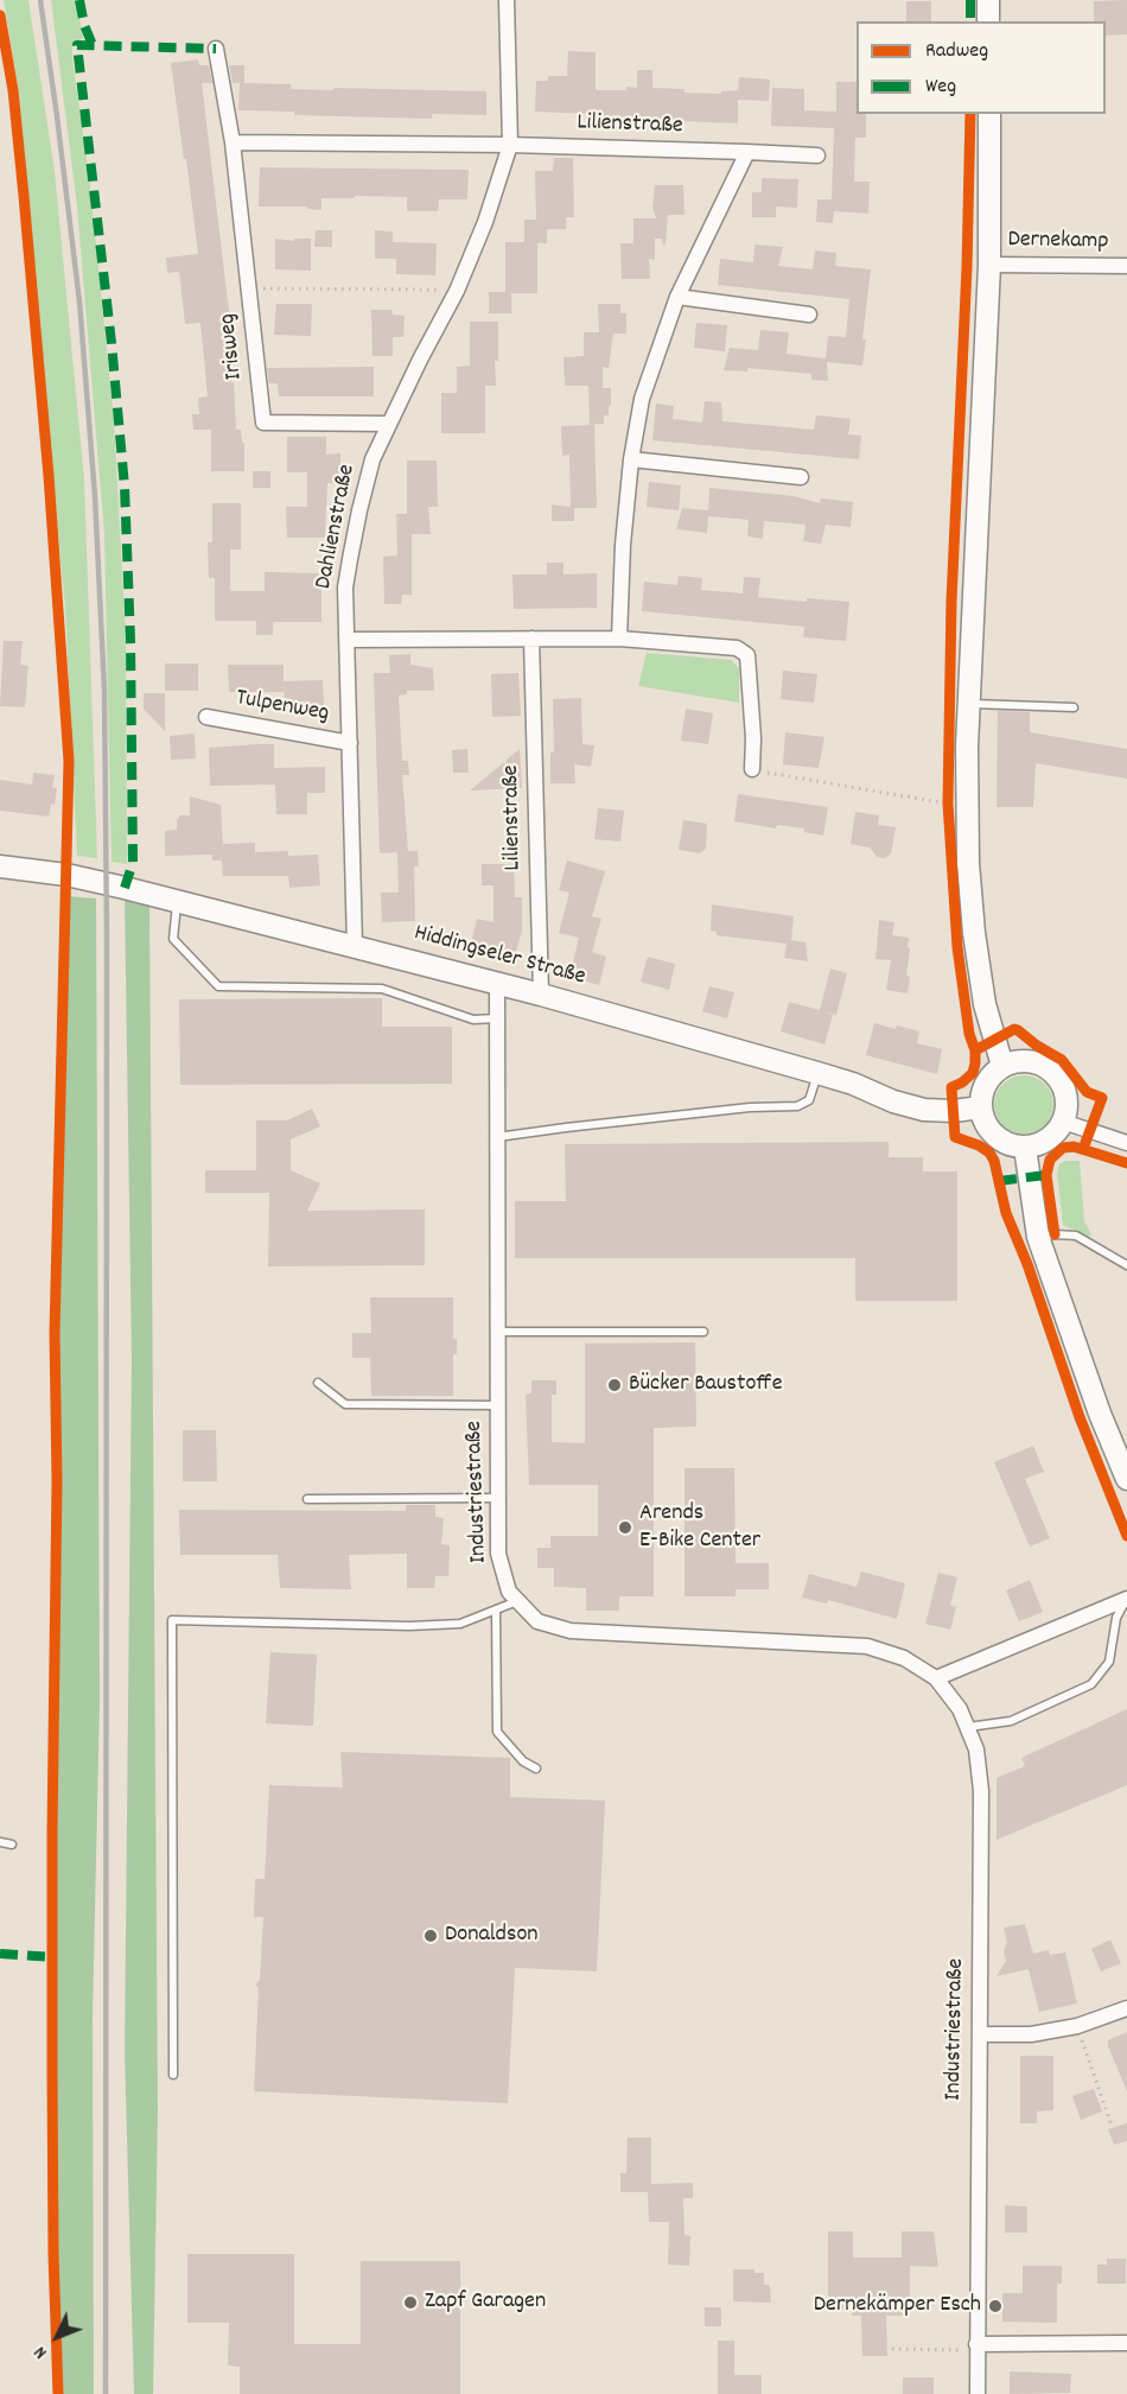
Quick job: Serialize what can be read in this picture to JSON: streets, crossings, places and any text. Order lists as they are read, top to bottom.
{
  "streets": {
    "street": [
      "Lilienstraße",
      "Dernekamp",
      "Irisweg",
      "Dahlienstraße",
      "Tulpenweg",
      "Hiddingseler Straße",
      "Industriestraße"
    ]
  },
  "crossings": [
    ["Lilienstraße", "Dahlienstraße"],
    ["Lilienstraße", "Hiddingseler Straße"],
    ["Irisweg", "Dahlienstraße"],
    ["Dahlienstraße", "Tulpenweg"],
    ["Dahlienstraße", "Hiddingseler Straße"],
    ["Hiddingseler Straße", "Industriestraße"]
  ],
  "places": [
    "Bücker Baustoffe",
    "Arends E-Bike Center",
    "Donaldson",
    "Zapf Garagen",
    "Dernekämper Esch"
  ],
  "legend": ["Radweg", "Weg"],
  "north": "bottom left"
}
